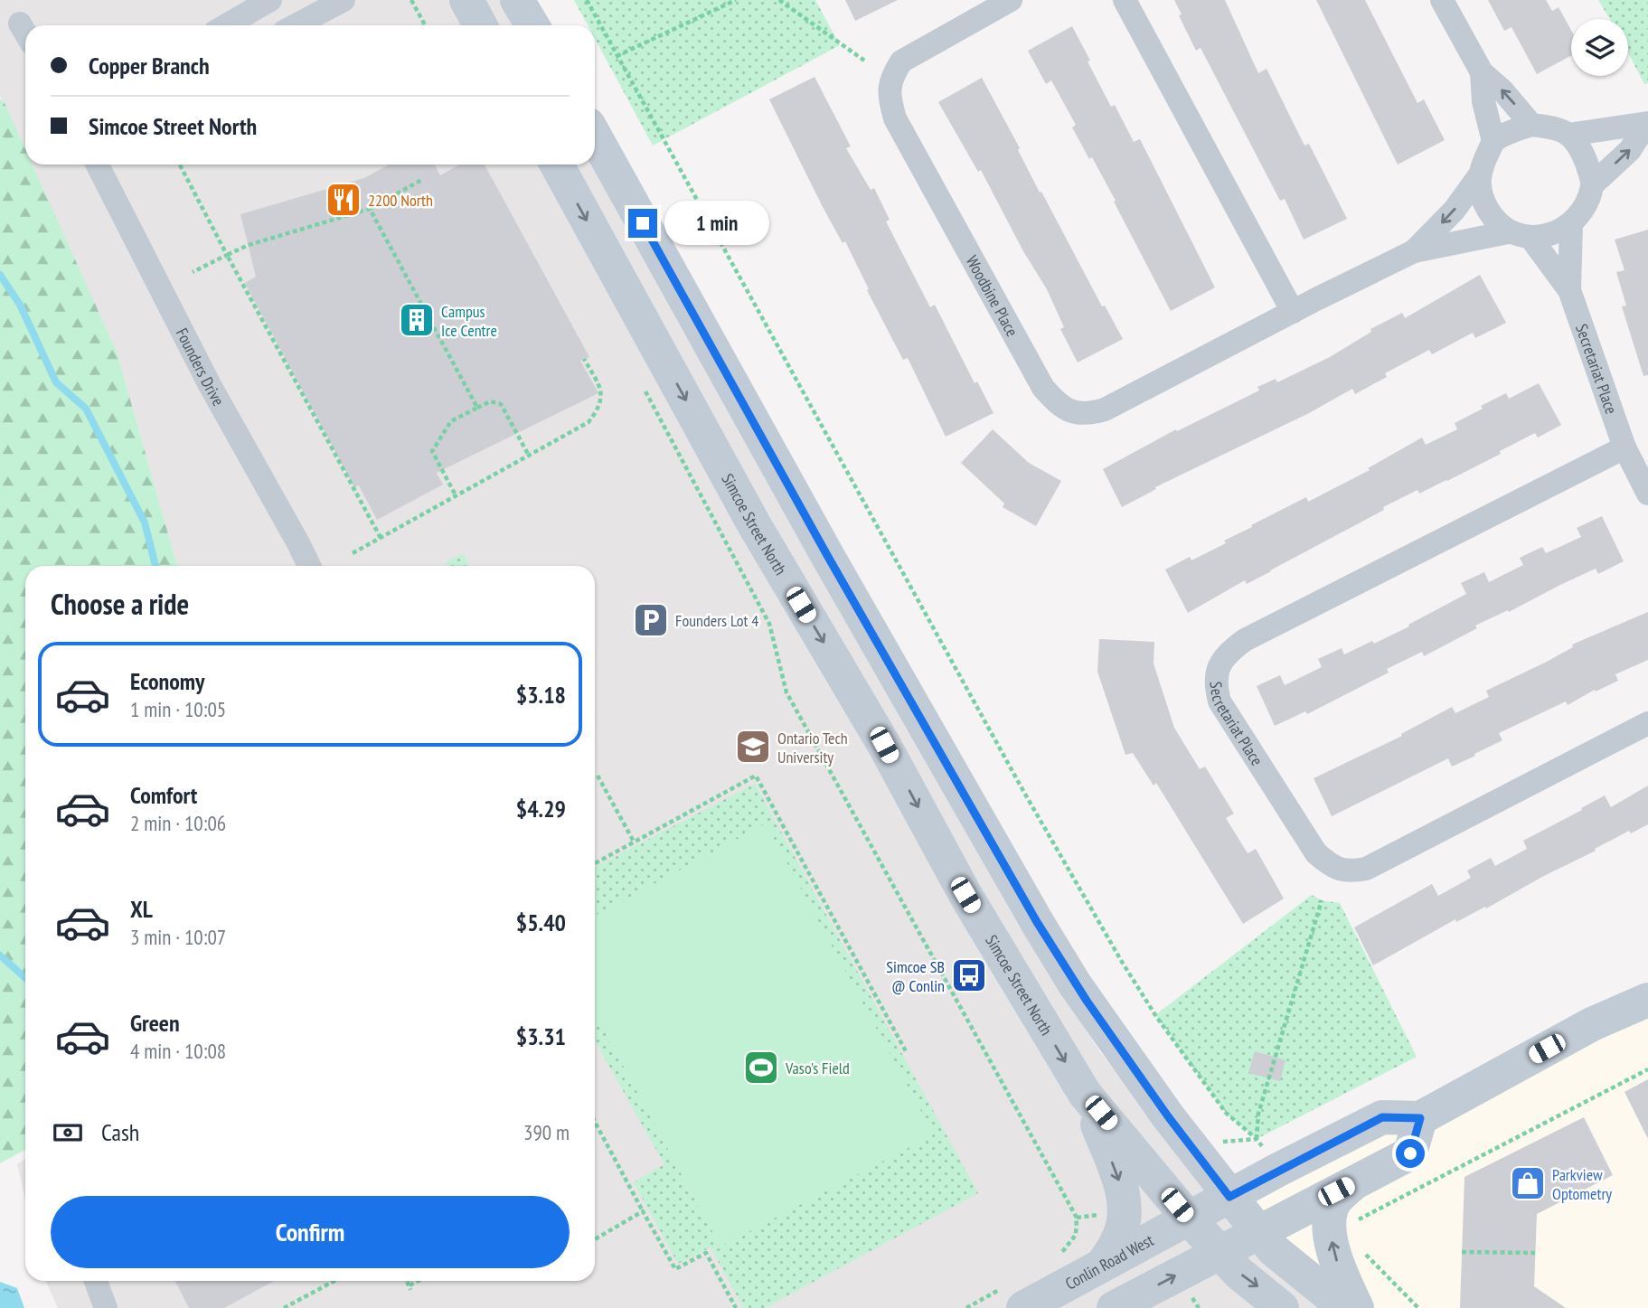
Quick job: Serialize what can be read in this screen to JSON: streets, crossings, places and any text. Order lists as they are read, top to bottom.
{
  "streets": {
    "main road": ["Simcoe Street North", "Conlin Road West"],
    "street": ["Woodbine Place", "Founders Drive", "Secretariat Place"]
  },
  "crossings": [
    ["Woodbine Place", "Secretariat Place"],
    ["Simcoe Street North", "Conlin Road West"]
  ],
  "places": {
    "restaurant": ["2200 North"],
    "building": ["Campus Ice Centre"],
    "parking": ["Founders Lot 4"],
    "school or university": ["Ontario Tech University"],
    "bus stop": ["Simcoe SB @ Conlin"],
    "sports": ["Vaso's Field"],
    "shop": ["Parkview Optometry"]
  },
  "page": {
    "banner": ["Copper Branch", "Simcoe Street North"],
    "bubble": "1 min",
    "heading": "Choose a ride",
    "list": [
      {
        "name": "Economy",
        "note": "1 min · 10:05",
        "value": "$3.18"
      },
      {
        "name": "Comfort",
        "note": "2 min · 10:06",
        "value": "$4.29"
      },
      {
        "name": "XL",
        "note": "3 min · 10:07",
        "value": "$5.40"
      },
      {
        "name": "Green",
        "note": "4 min · 10:08",
        "value": "$3.31"
      }
    ],
    "pay": ["Cash", "390 m"],
    "buttons": "Confirm"
  }
}
